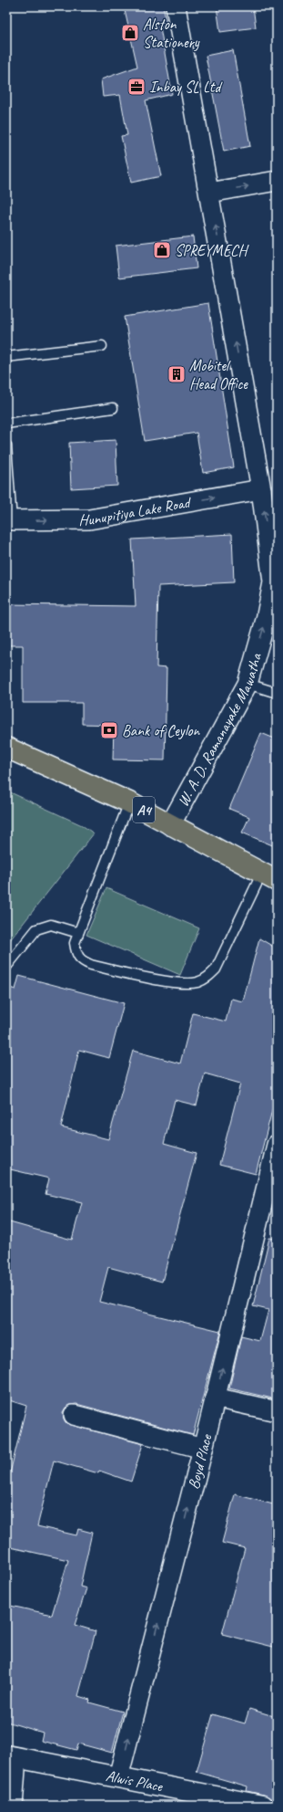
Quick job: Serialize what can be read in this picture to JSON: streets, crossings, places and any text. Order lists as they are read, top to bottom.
{
  "streets": {
    "highway": ["A4"],
    "street": [
      "Hunupitiya Lake Road",
      "W. A. D. Ramanayake Mawatha",
      "Boyd Place",
      "Alwis Place"
    ]
  },
  "crossings": [
    ["Hunupitiya Lake Road", "W. A. D. Ramanayake Mawatha"],
    ["W. A. D. Ramanayake Mawatha", "A4"],
    ["Boyd Place", "Alwis Place"]
  ],
  "one_way": ["Hunupitiya Lake Road", "W. A. D. Ramanayake Mawatha", "Boyd Place"],
  "places": {
    "shop": ["Alston Stationery", "SPREYMECH"],
    "office": ["Inbay SL Ltd"],
    "building": ["Mobitel Head Office"],
    "bank": ["Bank of Ceylon"]
  }
}
